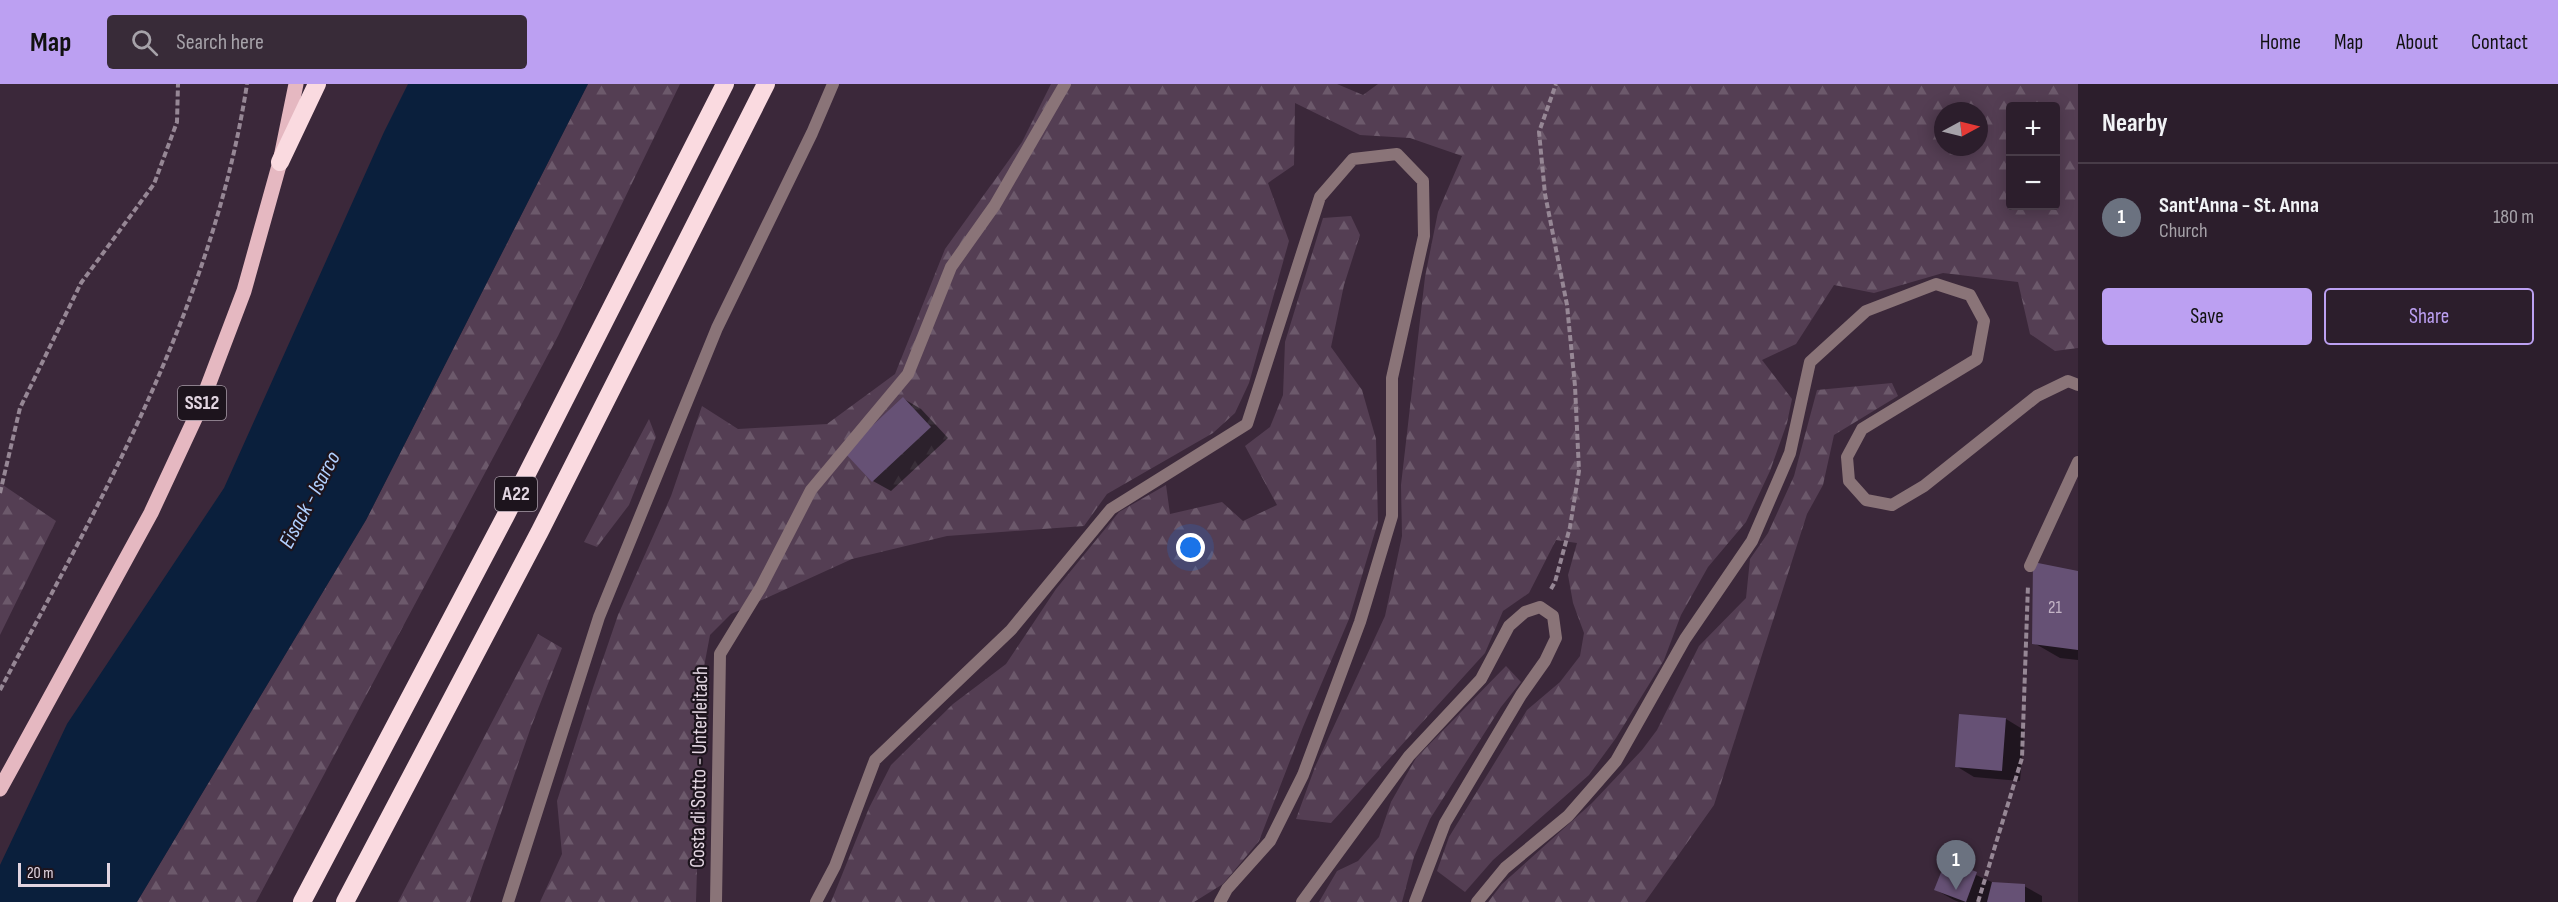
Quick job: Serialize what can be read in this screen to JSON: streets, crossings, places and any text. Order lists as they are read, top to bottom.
{
  "streets": {
    "highway": ["A22"],
    "main road": ["SS12"],
    "street": ["Costa di Sotto - Unterleitach"]
  },
  "water": ["Eisack - Isarco"],
  "house_numbers": ["21"],
  "scale_bar": "20 m",
  "north": "right",
  "page": {
    "header": "Map",
    "search": "Search here",
    "nav": [
      "Home",
      "Map",
      "About",
      "Contact"
    ],
    "heading": "Nearby",
    "map_buttons": ["+", "−"],
    "list": [
      {
        "mark": "1",
        "name": "Sant'Anna - St. Anna",
        "note": "Church",
        "value": "180 m"
      }
    ],
    "buttons": ["Save", "Share"],
    "pins": "1",
    "scale": "20 m"
  }
}
